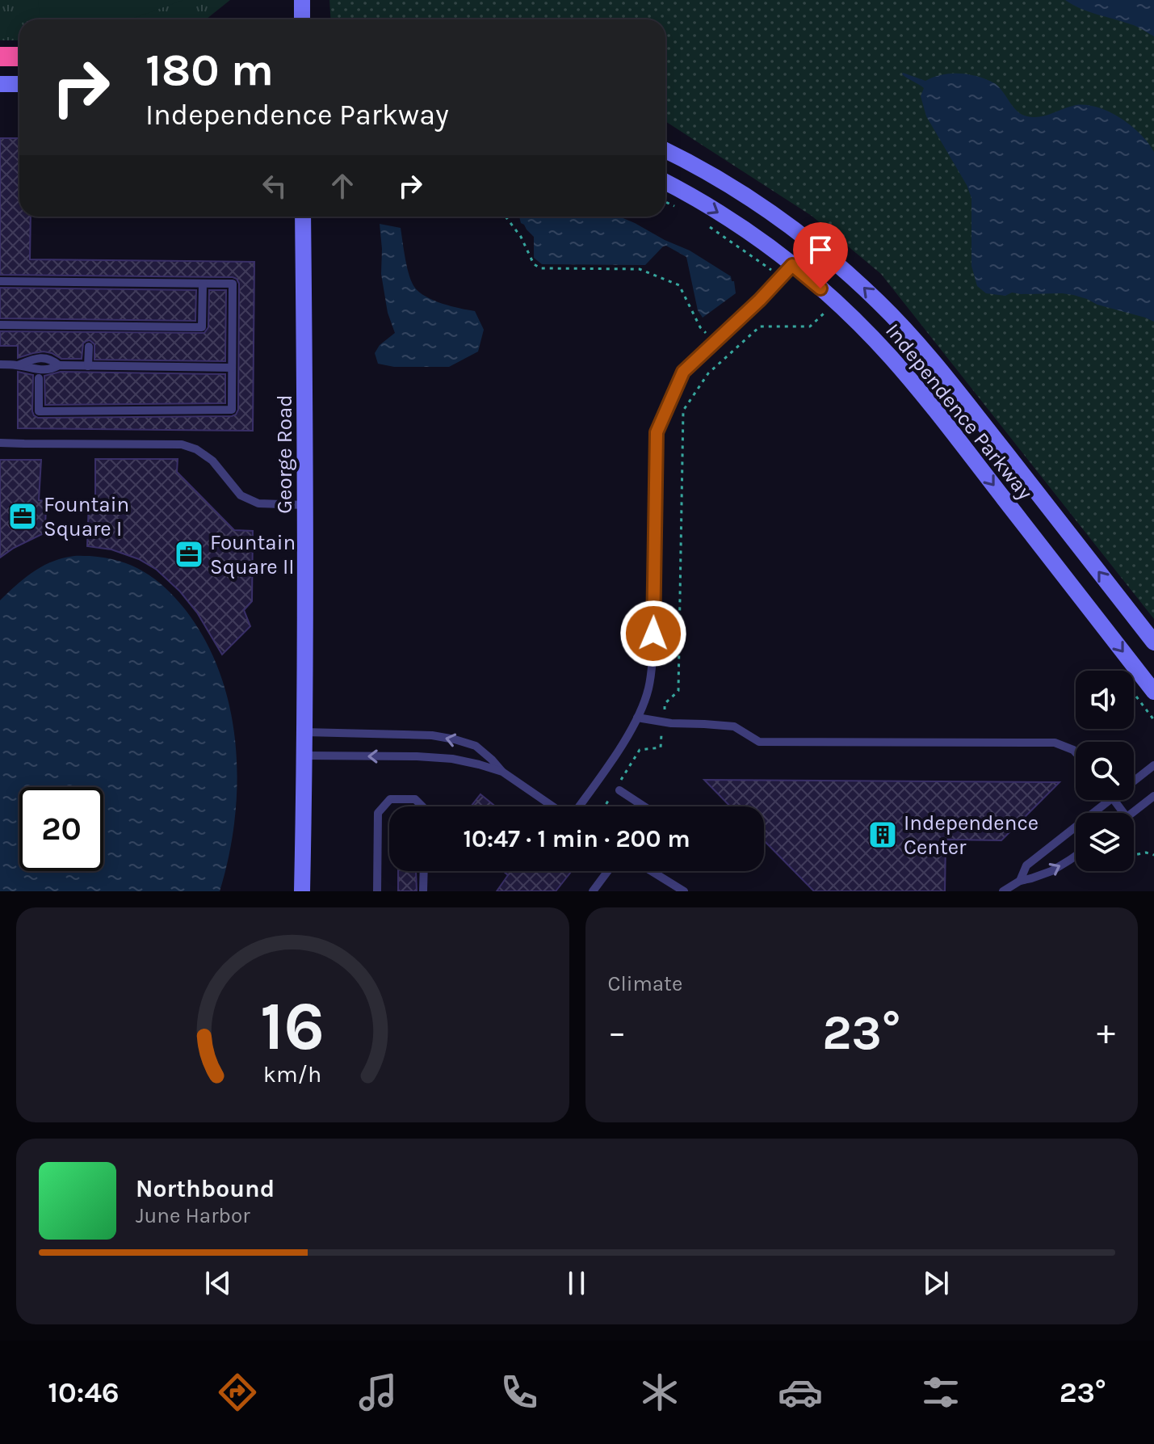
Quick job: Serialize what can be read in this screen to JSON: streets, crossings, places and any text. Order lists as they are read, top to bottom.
{
  "streets": {
    "main road": ["Independence Parkway", "George Road"]
  },
  "places": {
    "office": ["Fountain Square I", "Fountain Square II"],
    "building": ["Independence Center"]
  },
  "page": {
    "turn": ["180 m", "Independence Parkway"],
    "limit": "20",
    "trip": "10:47 · 1 min · 200 m",
    "tile": "Climate",
    "heat": ["−", "23°", "+"],
    "song": ["Northbound", "June Harbor"],
    "tabs": ["10:46", "23°"],
    "gauge": ["16", "km/h"]
  }
}
